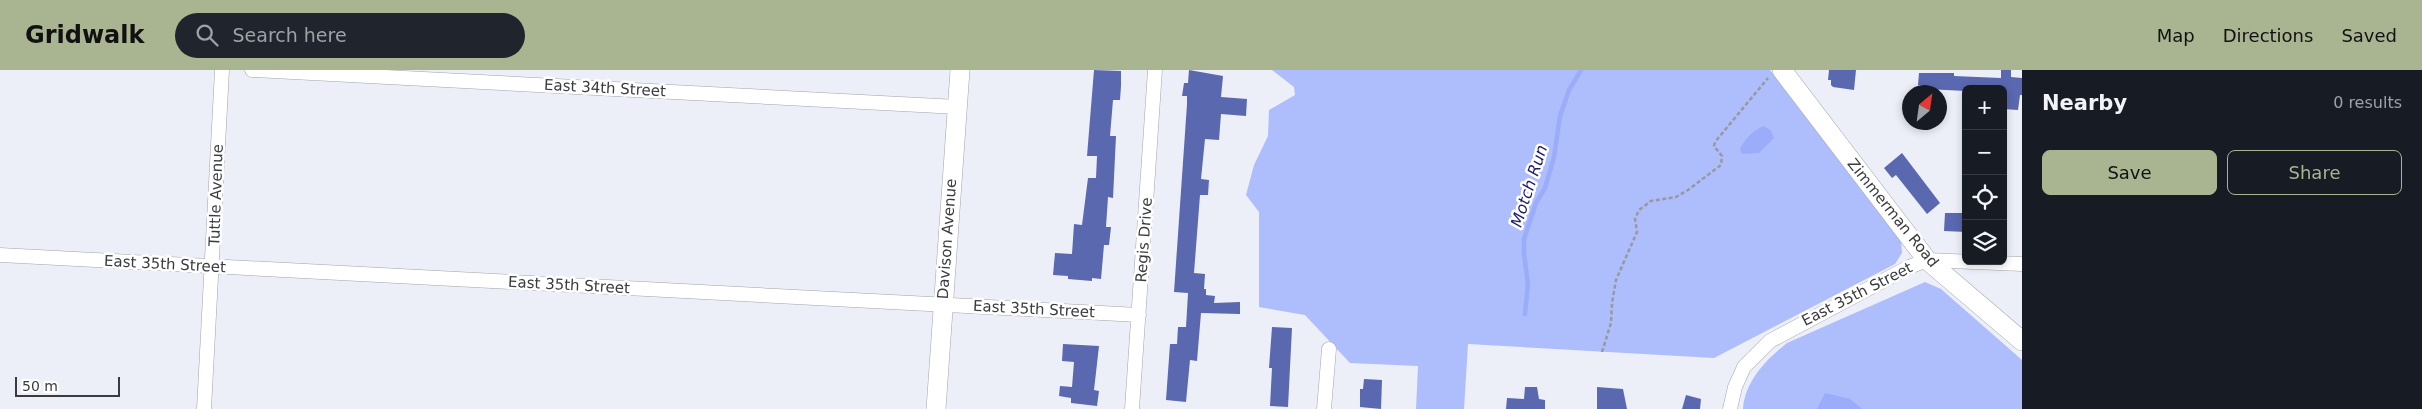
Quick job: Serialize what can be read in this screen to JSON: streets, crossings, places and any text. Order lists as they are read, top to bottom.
{
  "streets": {
    "street": [
      "East 34th Street",
      "Tuttle Avenue",
      "Zimmerman Road",
      "Davison Avenue",
      "Regis Drive",
      "East 35th Street"
    ]
  },
  "crossings": [
    ["East 34th Street", "Davison Avenue"],
    ["Tuttle Avenue", "East 35th Street"],
    ["Zimmerman Road", "East 35th Street"],
    ["Davison Avenue", "East 35th Street"],
    ["Regis Drive", "East 35th Street"]
  ],
  "water": ["Motch Run"],
  "scale_bar": "50 m",
  "north": "top right",
  "page": {
    "header": "Gridwalk",
    "search": "Search here",
    "nav": ["Map", "Directions", "Saved"],
    "heading": ["Nearby", "0 results"],
    "map_buttons": ["+", "−"],
    "buttons": ["Save", "Share"],
    "scale": "50 m"
  }
}
